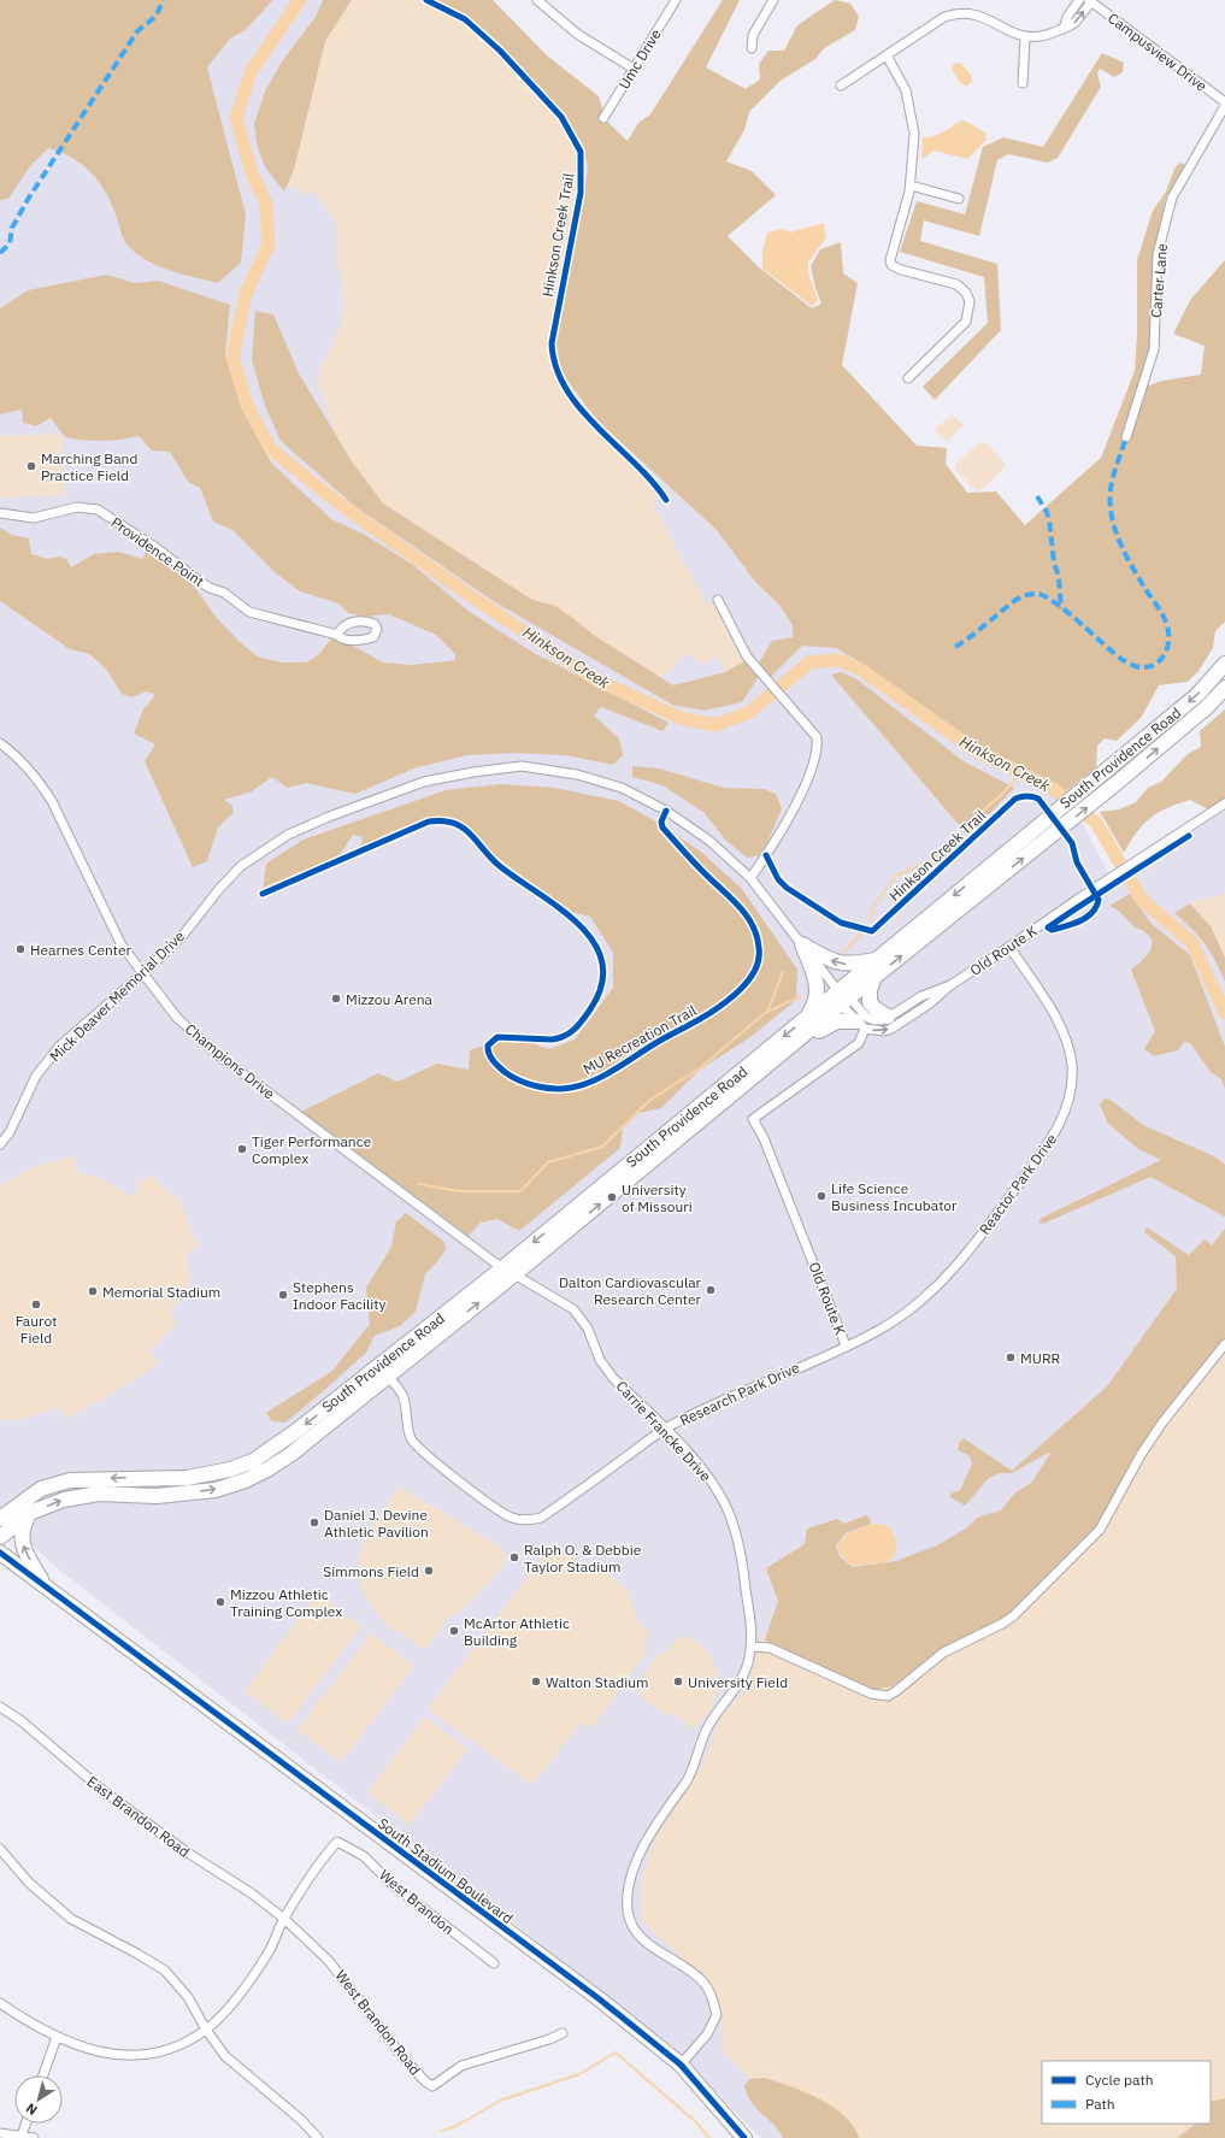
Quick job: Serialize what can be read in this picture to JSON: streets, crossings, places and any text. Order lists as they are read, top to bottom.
{
  "streets": {
    "main road": ["South Providence Road", "South Stadium Boulevard"],
    "street": [
      "Campusview Drive",
      "Umc Drive",
      "Carter Lane",
      "Providence Point",
      "Old Route K",
      "Mick Deaver Memorial Drive",
      "Champions Drive",
      "Reactor Park Drive",
      "Research Park Drive",
      "Carrie Francke Drive",
      "East Brandon Road",
      "West Brandon",
      "West Brandon Road"
    ],
    "cycle path": ["Hinkson Creek Trail", "MU Recreation Trail"]
  },
  "crossings": [
    ["Campusview Drive", "Carter Lane"],
    ["South Providence Road", "Mick Deaver Memorial Drive"],
    ["South Providence Road", "Champions Drive"],
    ["South Providence Road", "Research Park Drive"],
    ["South Providence Road", "Carrie Francke Drive"],
    ["Old Route K", "Reactor Park Drive"],
    ["Old Route K", "Research Park Drive"],
    ["Mick Deaver Memorial Drive", "Champions Drive"],
    ["Champions Drive", "Carrie Francke Drive"],
    ["Reactor Park Drive", "Research Park Drive"],
    ["Research Park Drive", "Carrie Francke Drive"],
    ["Carrie Francke Drive", "South Stadium Boulevard"],
    ["East Brandon Road", "West Brandon"],
    ["East Brandon Road", "West Brandon Road"],
    ["West Brandon", "West Brandon Road"]
  ],
  "water": ["Hinkson Creek"],
  "places": [
    "Marching Band Practice Field",
    "Hearnes Center",
    "Mizzou Arena",
    "Tiger Performance Complex",
    "Life Science Business Incubator",
    "University of Missouri",
    "Dalton Cardiovascular Research Center",
    "Memorial Stadium",
    "Stephens Indoor Facility",
    "Faurot Field",
    "MURR",
    "Daniel J. Devine Athletic Pavilion",
    "Ralph O. & Debbie Taylor Stadium",
    "Simmons Field",
    "Mizzou Athletic Training Complex",
    "McArtor Athletic Building",
    "Walton Stadium",
    "University Field"
  ],
  "legend": ["Cycle path", "Path"],
  "north": "bottom left"
}
